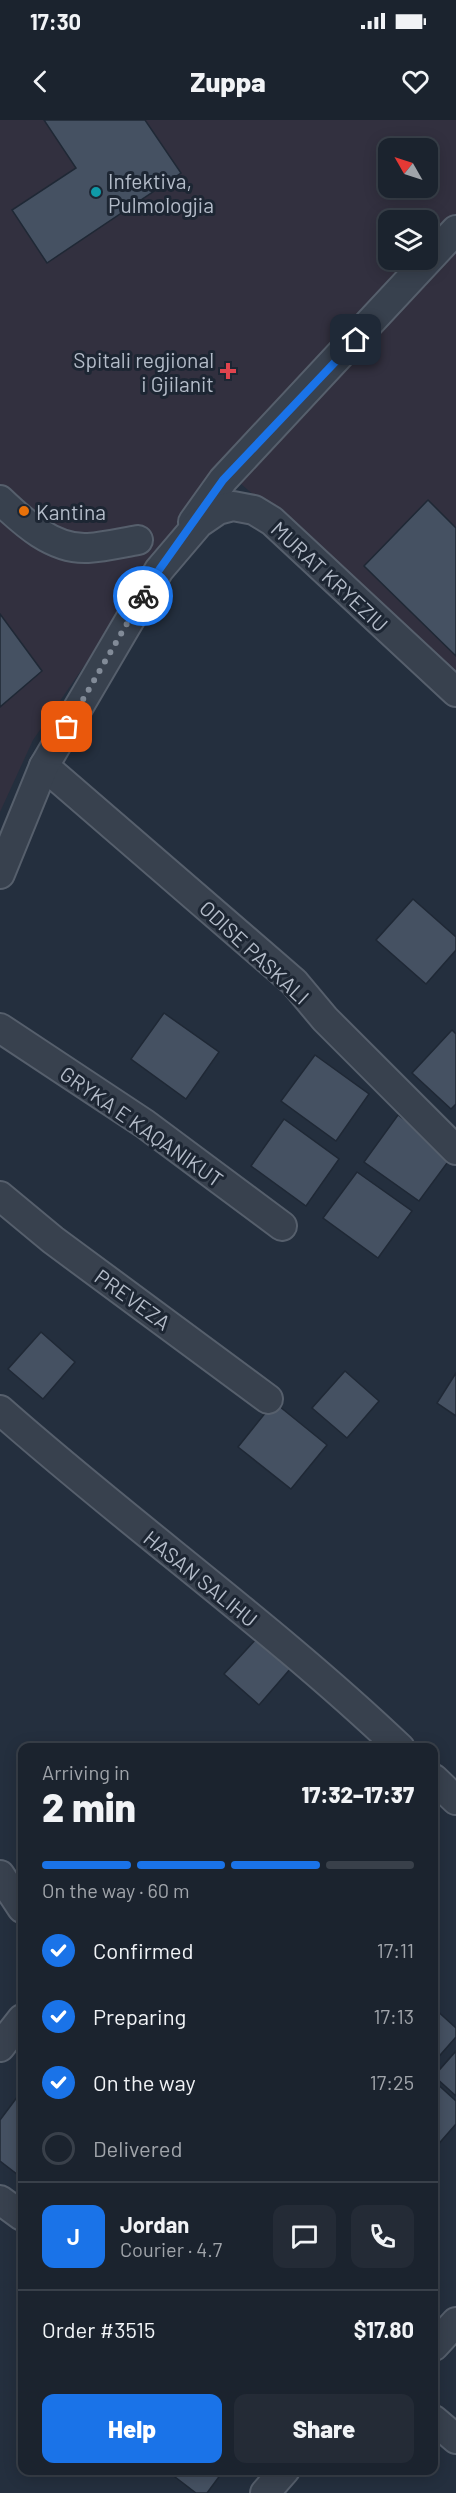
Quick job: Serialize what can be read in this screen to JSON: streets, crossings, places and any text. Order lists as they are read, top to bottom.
{
  "streets": {
    "street": [
      "MURAT KRYEZIU",
      "ODISE PASKALI",
      "GRYKA E KAQANIKUT",
      "PREVEZA",
      "HASAN SALIHU"
    ]
  },
  "crossings": [
    ["MURAT KRYEZIU", "ODISE PASKALI"]
  ],
  "places": {
    "other": ["Infektiva, Pulmologjia", "Kantina"],
    "health": ["Spitali regjional i Gjilanit"]
  },
  "north": "top left",
  "page": {
    "status": "17:30",
    "header": "Zuppa",
    "heading": ["2 min", "Arriving in", "17:32–17:37"],
    "panel": [
      "Jordan",
      "Courier · 4.7",
      "Order #3515",
      "$17.80"
    ],
    "bar": "On the way · 60 m",
    "list": [
      ["Confirmed", "17:11"],
      ["Preparing", "17:13"],
      ["On the way", "17:25"],
      "Delivered"
    ],
    "round": "J",
    "buttons": ["Help", "Share"]
  }
}
